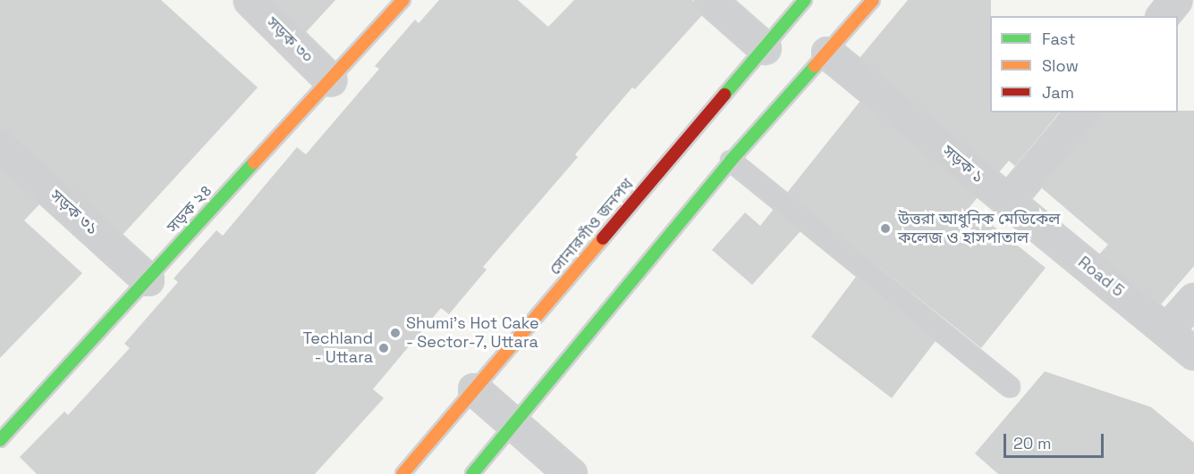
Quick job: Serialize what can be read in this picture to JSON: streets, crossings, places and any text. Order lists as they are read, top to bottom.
{
  "streets": {
    "main road": ["সড়ক ২৪", "সোনারগাঁও জনপথ"],
    "street": [
      "সড়ক ৩০",
      "সড়ক ১",
      "সড়ক ৩১",
      "Road 5"
    ]
  },
  "crossings": [
    ["সড়ক ৩০", "সড়ক ২৪"],
    ["সড়ক ১", "Road 5"],
    ["সড়ক ২৪", "সড়ক ৩১"]
  ],
  "places": ["উত্তরা আধুনিক মেডিকেল কলেজ ও হাসপাতাল", "Shumi's Hot Cake - Sector-7, Uttara", "Techland - Uttara"],
  "legend": ["Fast", "Slow", "Jam"],
  "scale_bar": "20 m"
}
